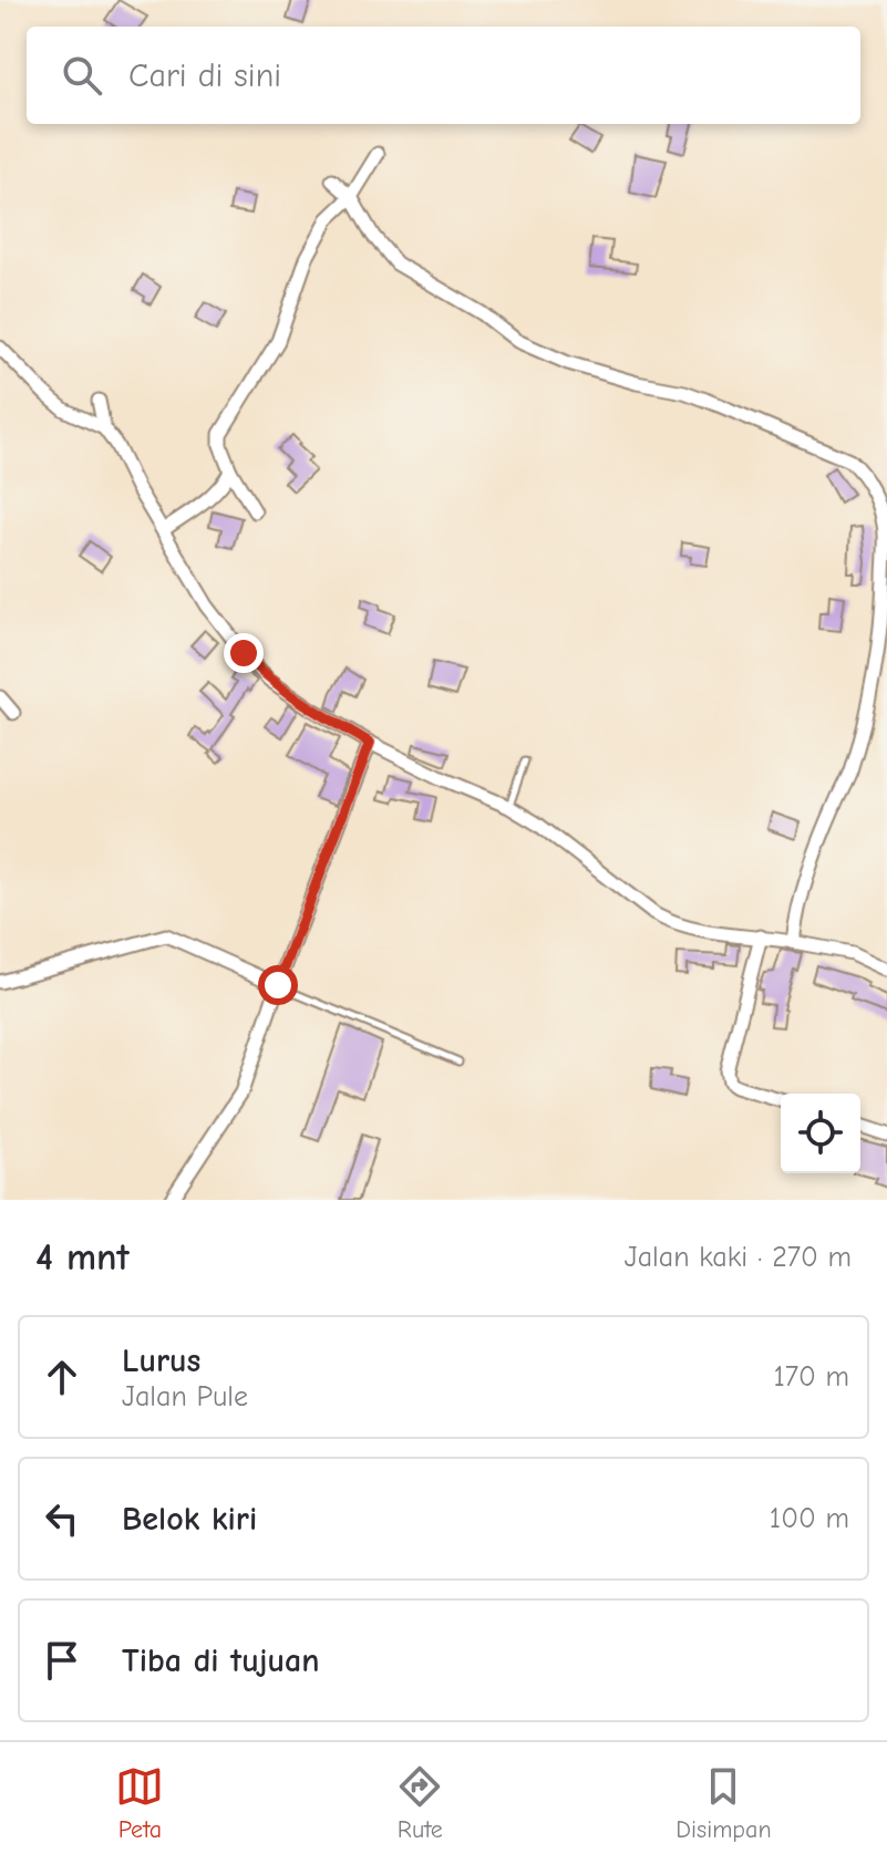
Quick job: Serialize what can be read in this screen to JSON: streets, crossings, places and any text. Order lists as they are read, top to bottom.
{
  "page": {
    "search": "Cari di sini",
    "heading": ["4 mnt", "Jalan kaki · 270 m"],
    "list": [
      ["Lurus", "Jalan Pule", "170 m"],
      ["Belok kiri", "100 m"],
      "Tiba di tujuan"
    ],
    "nav": ["Peta", "Rute", "Disimpan"]
  }
}
